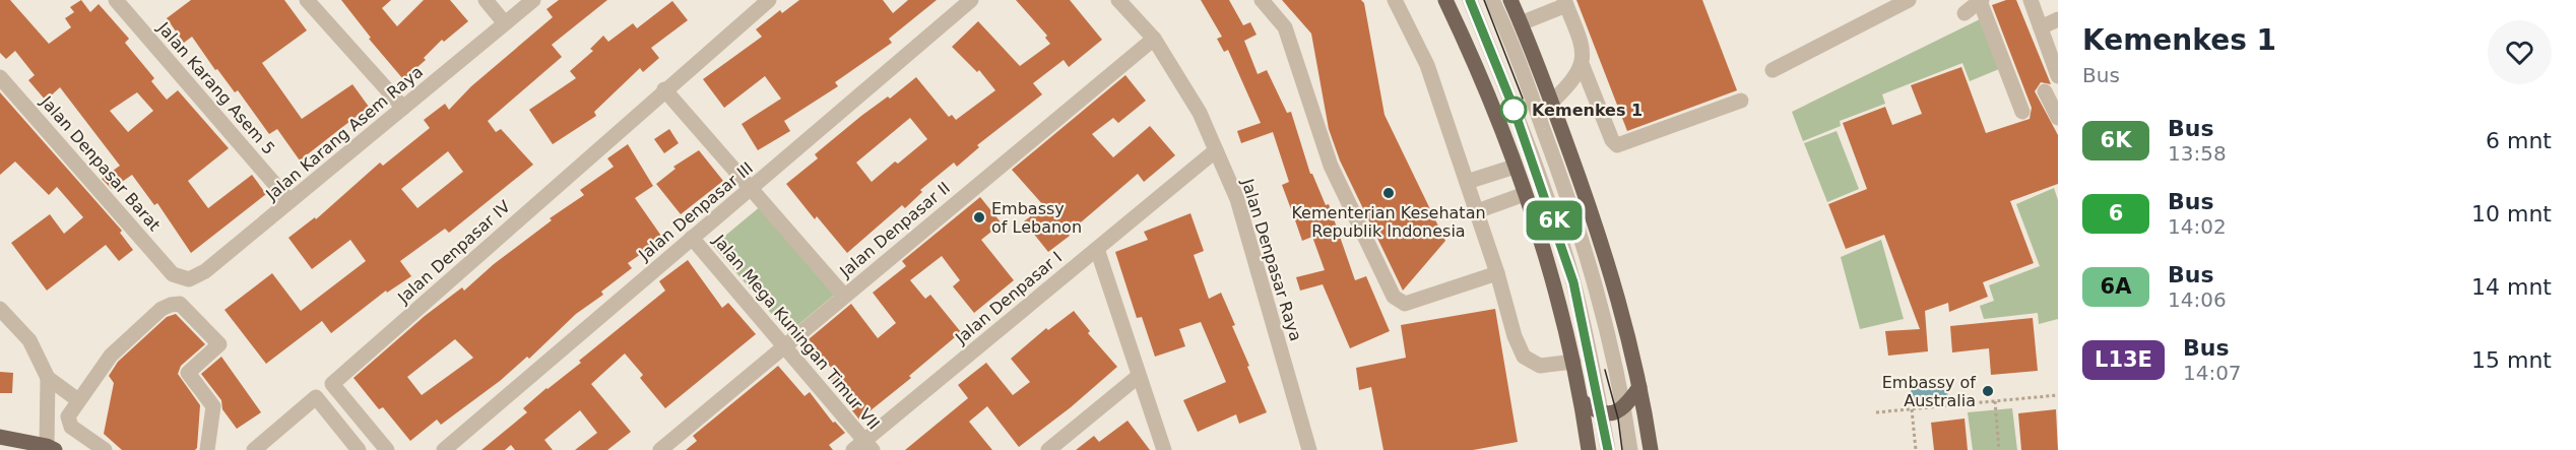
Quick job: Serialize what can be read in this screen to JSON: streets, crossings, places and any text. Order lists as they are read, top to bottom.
{
  "streets": {
    "street": [
      "Jalan Karang Asem 5",
      "Jalan Karang Asem Raya",
      "Jalan Denpasar Barat",
      "Jalan Denpasar III",
      "Jalan Denpasar II",
      "Jalan Denpasar IV",
      "Jalan Denpasar Raya",
      "Jalan Denpasar I",
      "Jalan Mega Kuningan Timur VII"
    ]
  },
  "crossings": [
    ["Jalan Karang Asem 5", "Jalan Karang Asem Raya"],
    ["Jalan Karang Asem Raya", "Jalan Denpasar Barat"],
    ["Jalan Denpasar III", "Jalan Mega Kuningan Timur VII"],
    ["Jalan Denpasar II", "Jalan Denpasar Raya"],
    ["Jalan Denpasar II", "Jalan Mega Kuningan Timur VII"],
    ["Jalan Denpasar Raya", "Jalan Denpasar I"],
    ["Jalan Denpasar I", "Jalan Mega Kuningan Timur VII"]
  ],
  "places": [
    "Kemenkes 1",
    "Kementerian Kesehatan Republik Indonesia",
    "Embassy of Lebanon",
    "Embassy of Australia"
  ],
  "lines": ["bus line 6K"],
  "page": {
    "on_map": "6K",
    "heading": ["Kemenkes 1", "Bus"],
    "list": [
      {
        "mark": "6K",
        "name": "Bus",
        "note": "13:58",
        "value": "6 mnt"
      },
      {
        "mark": "6",
        "name": "Bus",
        "note": "14:02",
        "value": "10 mnt"
      },
      {
        "mark": "6A",
        "name": "Bus",
        "note": "14:06",
        "value": "14 mnt"
      },
      {
        "mark": "L13E",
        "name": "Bus",
        "note": "14:07",
        "value": "15 mnt"
      }
    ]
  }
}
